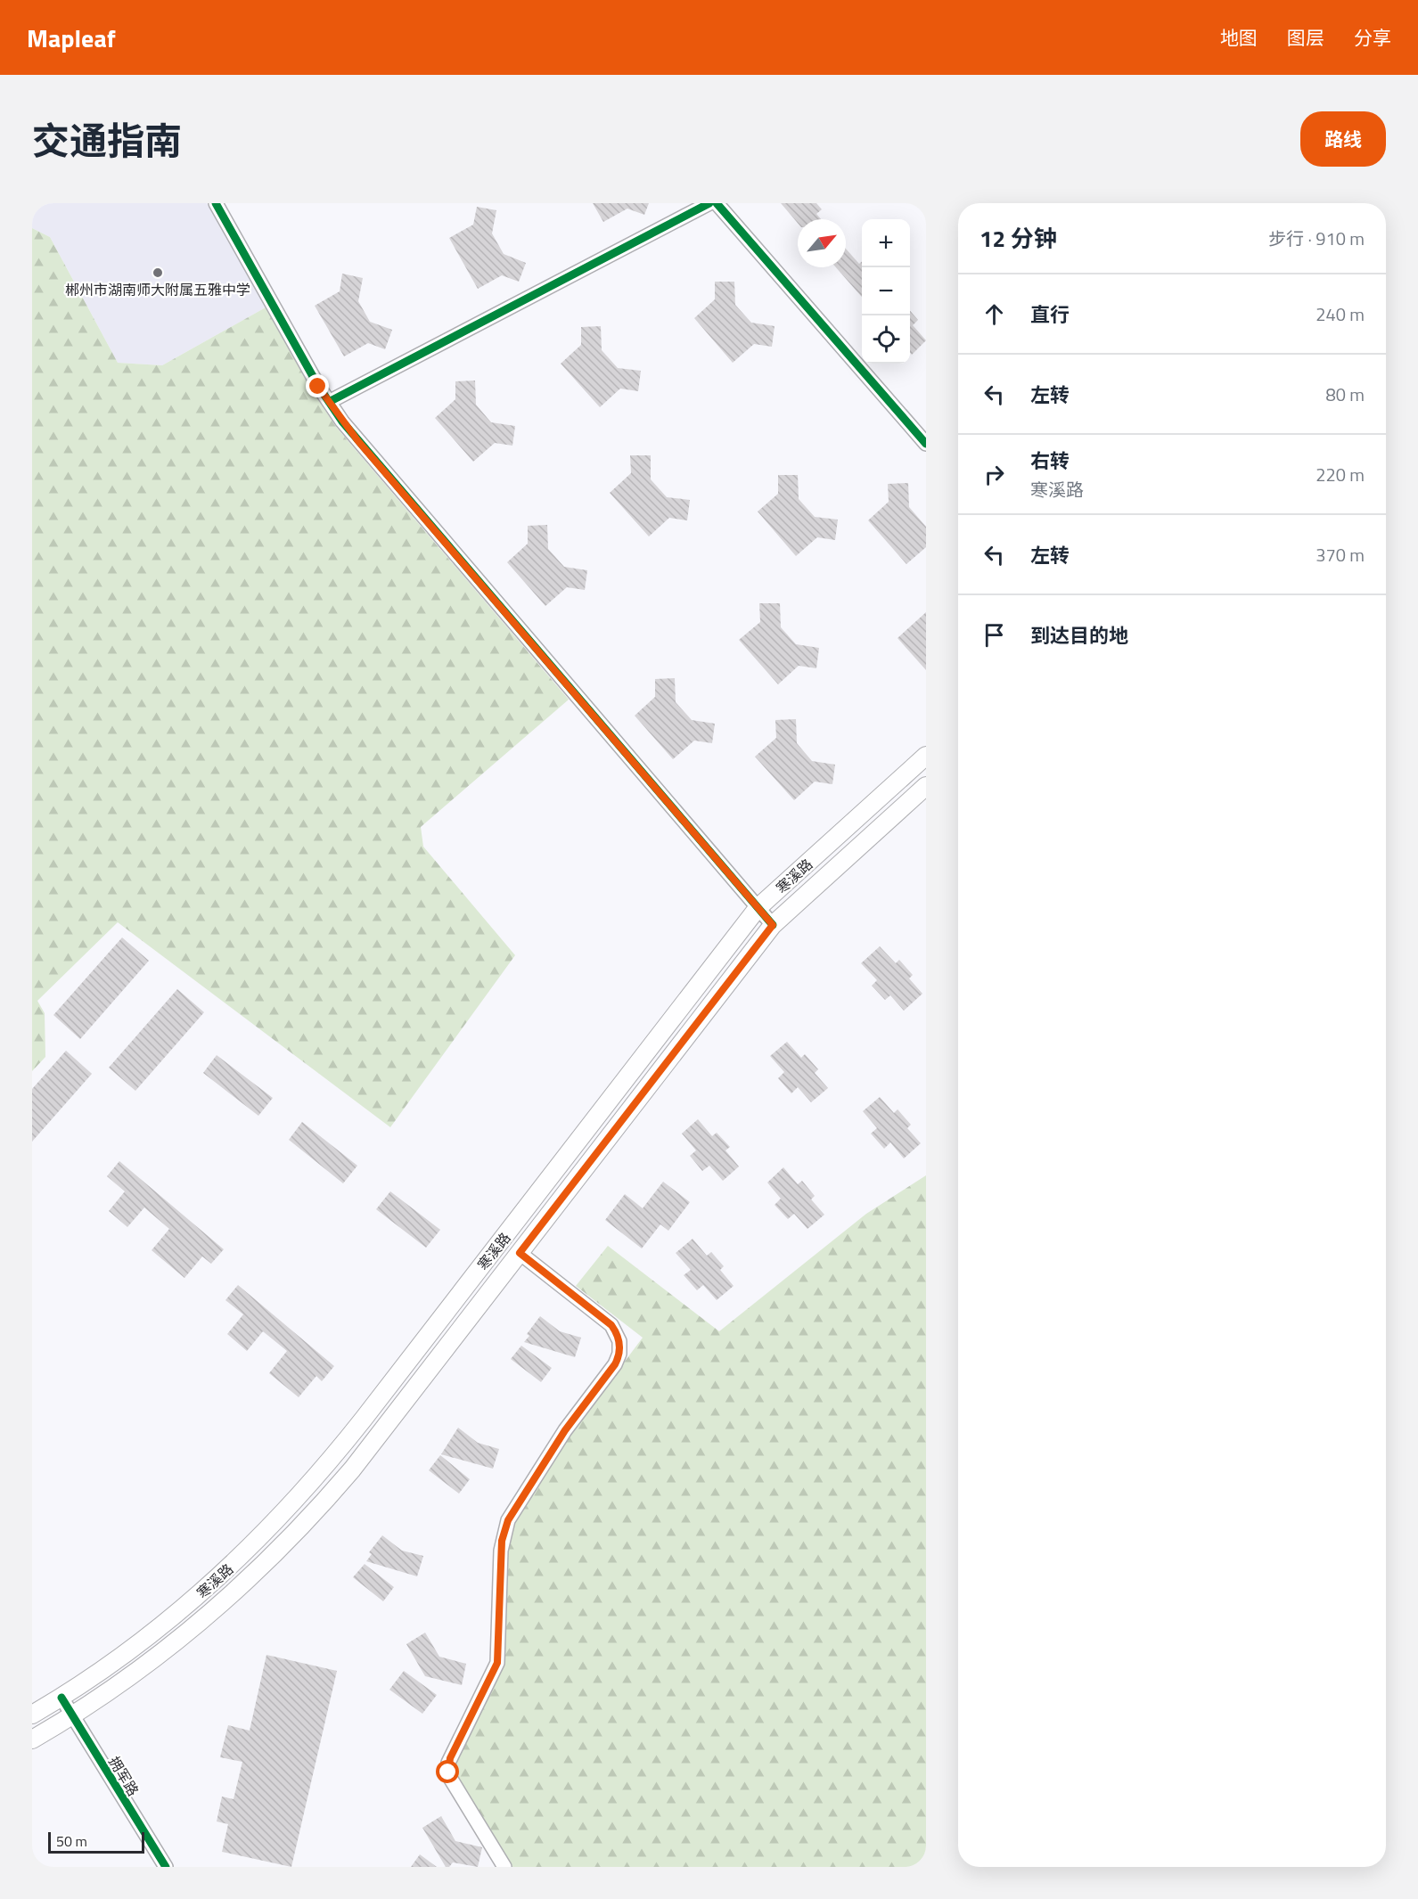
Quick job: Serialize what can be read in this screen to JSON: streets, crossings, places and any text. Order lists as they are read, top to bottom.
{
  "streets": {
    "main road": ["寒溪路"],
    "street": ["拥军路"]
  },
  "crossings": [
    ["寒溪路", "拥军路"]
  ],
  "places": ["郴州市湖南师大附属五雅中学"],
  "scale_bar": "50 m",
  "north": "top right",
  "page": {
    "header": "Mapleaf",
    "nav": ["地图", "图层", "分享"],
    "title": "交通指南",
    "buttons": "路线",
    "heading": ["12 分钟", "步行 · 910 m"],
    "map_buttons": ["+", "−"],
    "list": [
      ["直行", "240 m"],
      ["左转", "80 m"],
      ["右转", "寒溪路", "220 m"],
      ["左转", "370 m"],
      "到达目的地"
    ],
    "scale": "50 m"
  }
}
